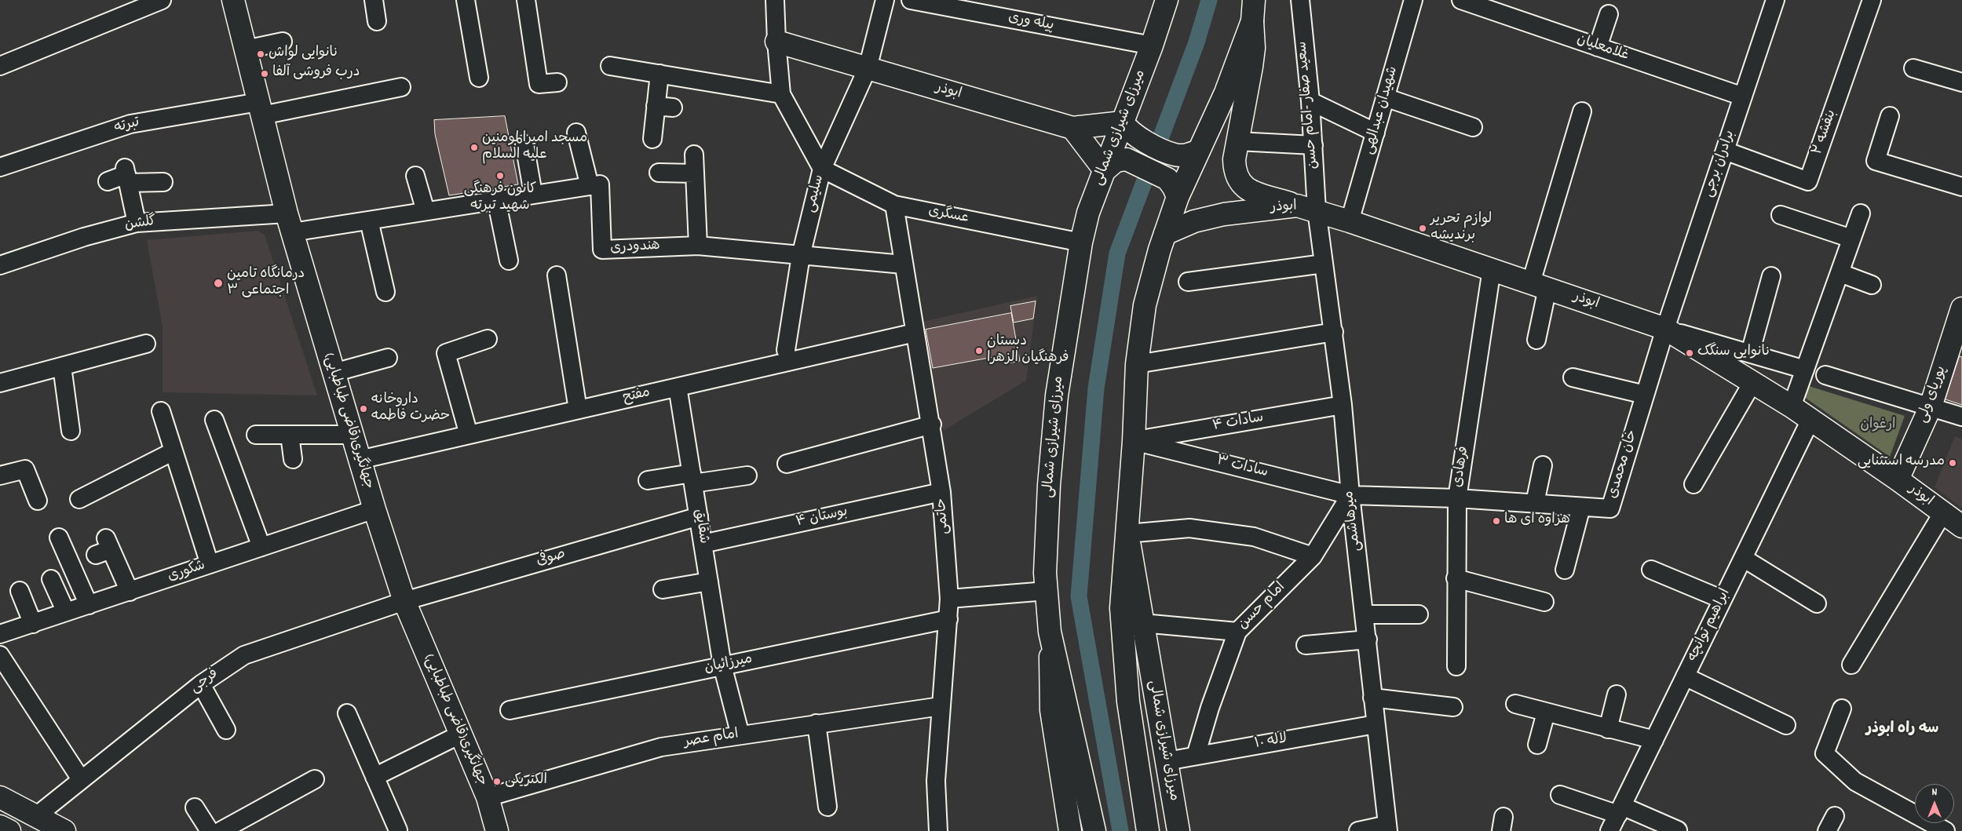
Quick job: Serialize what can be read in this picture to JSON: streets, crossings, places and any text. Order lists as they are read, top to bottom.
{
  "streets": {
    "street": [
      "پیله وری",
      "غلامعلیان",
      "ابوذر",
      "سعید صفار -امام حسن",
      "شهیدان عبدالهی",
      "تبرته",
      "میرزای شیرازی شمالی",
      "بنفشه ۲",
      "برادران برجی",
      "سلیمی",
      "عسگری",
      "گلشن",
      "هندودری",
      "پوریای ولی",
      "مفتح",
      "جهانگیری(قاضی طباطبایی)",
      "سادات ۴",
      "خان محمدی",
      "فرهادی",
      "سادات ۳",
      "حاتمی",
      "بوستان ۴",
      "میرهاشمی",
      "شقایق",
      "صوفی",
      "شکوری",
      "امام حسن",
      "ابراهیم توانچه",
      "میرزائیان",
      "فرجی",
      "امام عصر",
      "لاله ۱۰"
    ]
  },
  "crossings": [
    ["پیله وری", "میرزای شیرازی شمالی"],
    ["غلامعلیان", "برادران برجی"],
    ["ابوذر", "سعید صفار -امام حسن"],
    ["ابوذر", "شهیدان عبدالهی"],
    ["ابوذر", "میرزای شیرازی شمالی"],
    ["ابوذر", "برادران برجی"],
    ["ابوذر", "سلیمی"],
    ["ابوذر", "پوریای ولی"],
    ["ابوذر", "خان محمدی"],
    ["ابوذر", "فرهادی"],
    ["ابوذر", "میرهاشمی"],
    ["ابوذر", "ابراهیم توانچه"],
    ["سعید صفار -امام حسن", "میرهاشمی"],
    ["تبرته", "جهانگیری(قاضی طباطبایی)"],
    ["میرزای شیرازی شمالی", "عسگری"],
    ["میرزای شیرازی شمالی", "سادات ۴"],
    ["میرزای شیرازی شمالی", "سادات ۳"],
    ["میرزای شیرازی شمالی", "لاله ۱۰"],
    ["بنفشه ۲", "برادران برجی"],
    ["برادران برجی", "خان محمدی"],
    ["سلیمی", "عسگری"],
    ["سلیمی", "هندودری"],
    ["عسگری", "حاتمی"],
    ["گلشن", "جهانگیری(قاضی طباطبایی)"],
    ["هندودری", "حاتمی"],
    ["مفتح", "جهانگیری(قاضی طباطبایی)"],
    ["مفتح", "حاتمی"],
    ["مفتح", "شقایق"],
    ["جهانگیری(قاضی طباطبایی)", "صوفی"],
    ["جهانگیری(قاضی طباطبایی)", "شکوری"],
    ["جهانگیری(قاضی طباطبایی)", "فرجی"],
    ["جهانگیری(قاضی طباطبایی)", "امام عصر"],
    ["سادات ۴", "سادات ۳"],
    ["سادات ۴", "میرهاشمی"],
    ["خان محمدی", "فرهادی"],
    ["خان محمدی", "سادات ۳"],
    ["خان محمدی", "میرهاشمی"],
    ["خان محمدی", "امام حسن"],
    ["سادات ۳", "میرهاشمی"],
    ["سادات ۳", "امام حسن"],
    ["حاتمی", "بوستان ۴"],
    ["حاتمی", "میرزائیان"],
    ["حاتمی", "امام عصر"],
    ["بوستان ۴", "شقایق"],
    ["میرهاشمی", "امام حسن"],
    ["میرهاشمی", "لاله ۱۰"],
    ["شقایق", "صوفی"],
    ["شقایق", "میرزائیان"],
    ["شقایق", "امام عصر"],
    ["صوفی", "فرجی"],
    ["امام حسن", "لاله ۱۰"]
  ],
  "districts": ["سه راه ابوذر"],
  "parks": ["ارغوان"],
  "places": [
    "نانوایی لواش",
    "درب فروشی آلفا",
    "مسجد امیرالمومنین علیه السلام",
    "کانون فرهنگی شهید تبرته",
    "لوازم تحریر برندیشه",
    "درمانگاه تامین اجتماعی ۳",
    "دبستان فرهنگیان الزهرا",
    "نانوایی سنگک",
    "داروخانه حضرت فاطمه",
    "مدرسه استثنایی",
    "هزاوه ای ها",
    "الکتریکی"
  ],
  "north": "top"
}
